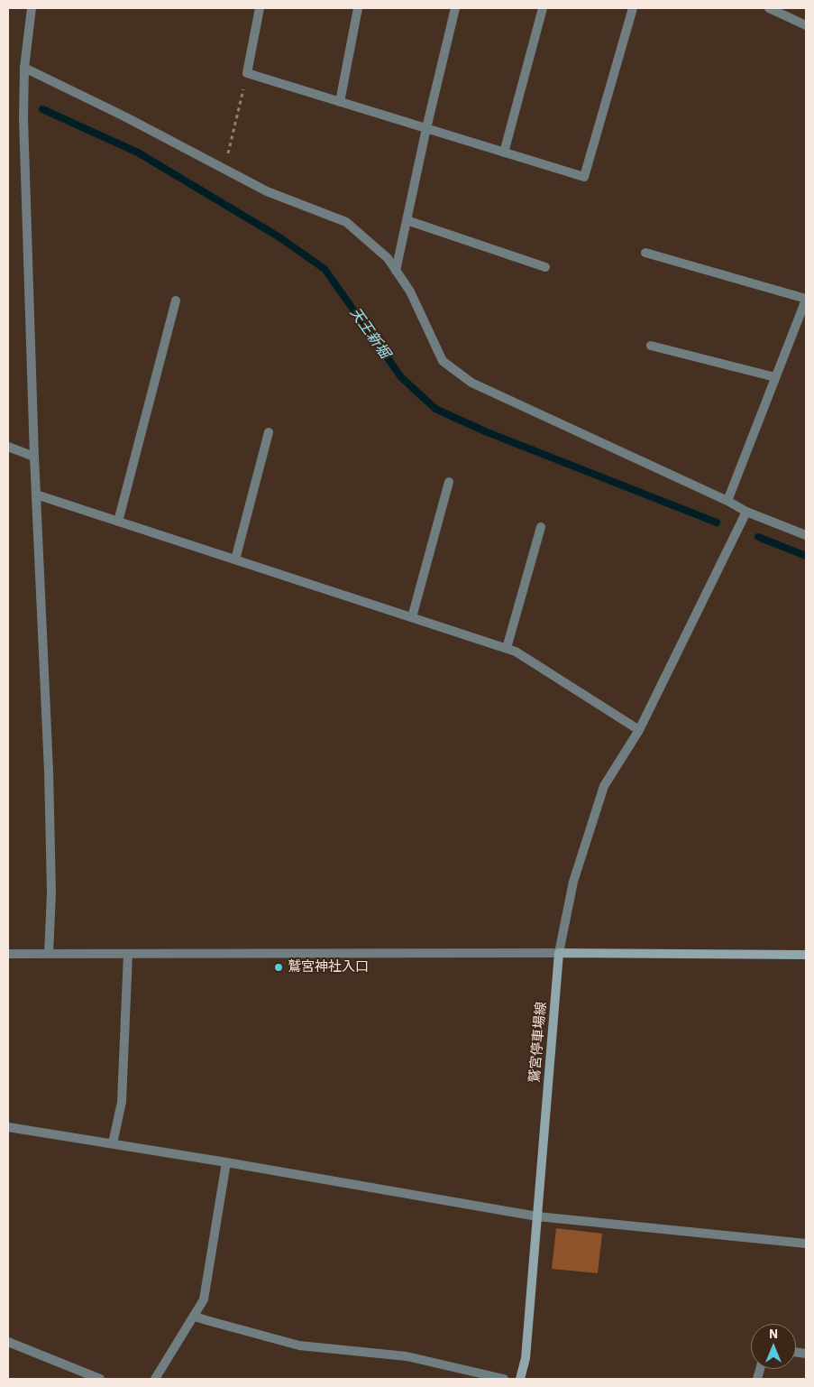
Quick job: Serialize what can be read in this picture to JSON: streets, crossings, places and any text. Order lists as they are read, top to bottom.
{
  "streets": {
    "main road": ["鷲宮停車場線"]
  },
  "water": ["天王新堀"],
  "places": ["鷲宮神社入口"],
  "north": "top"
}
